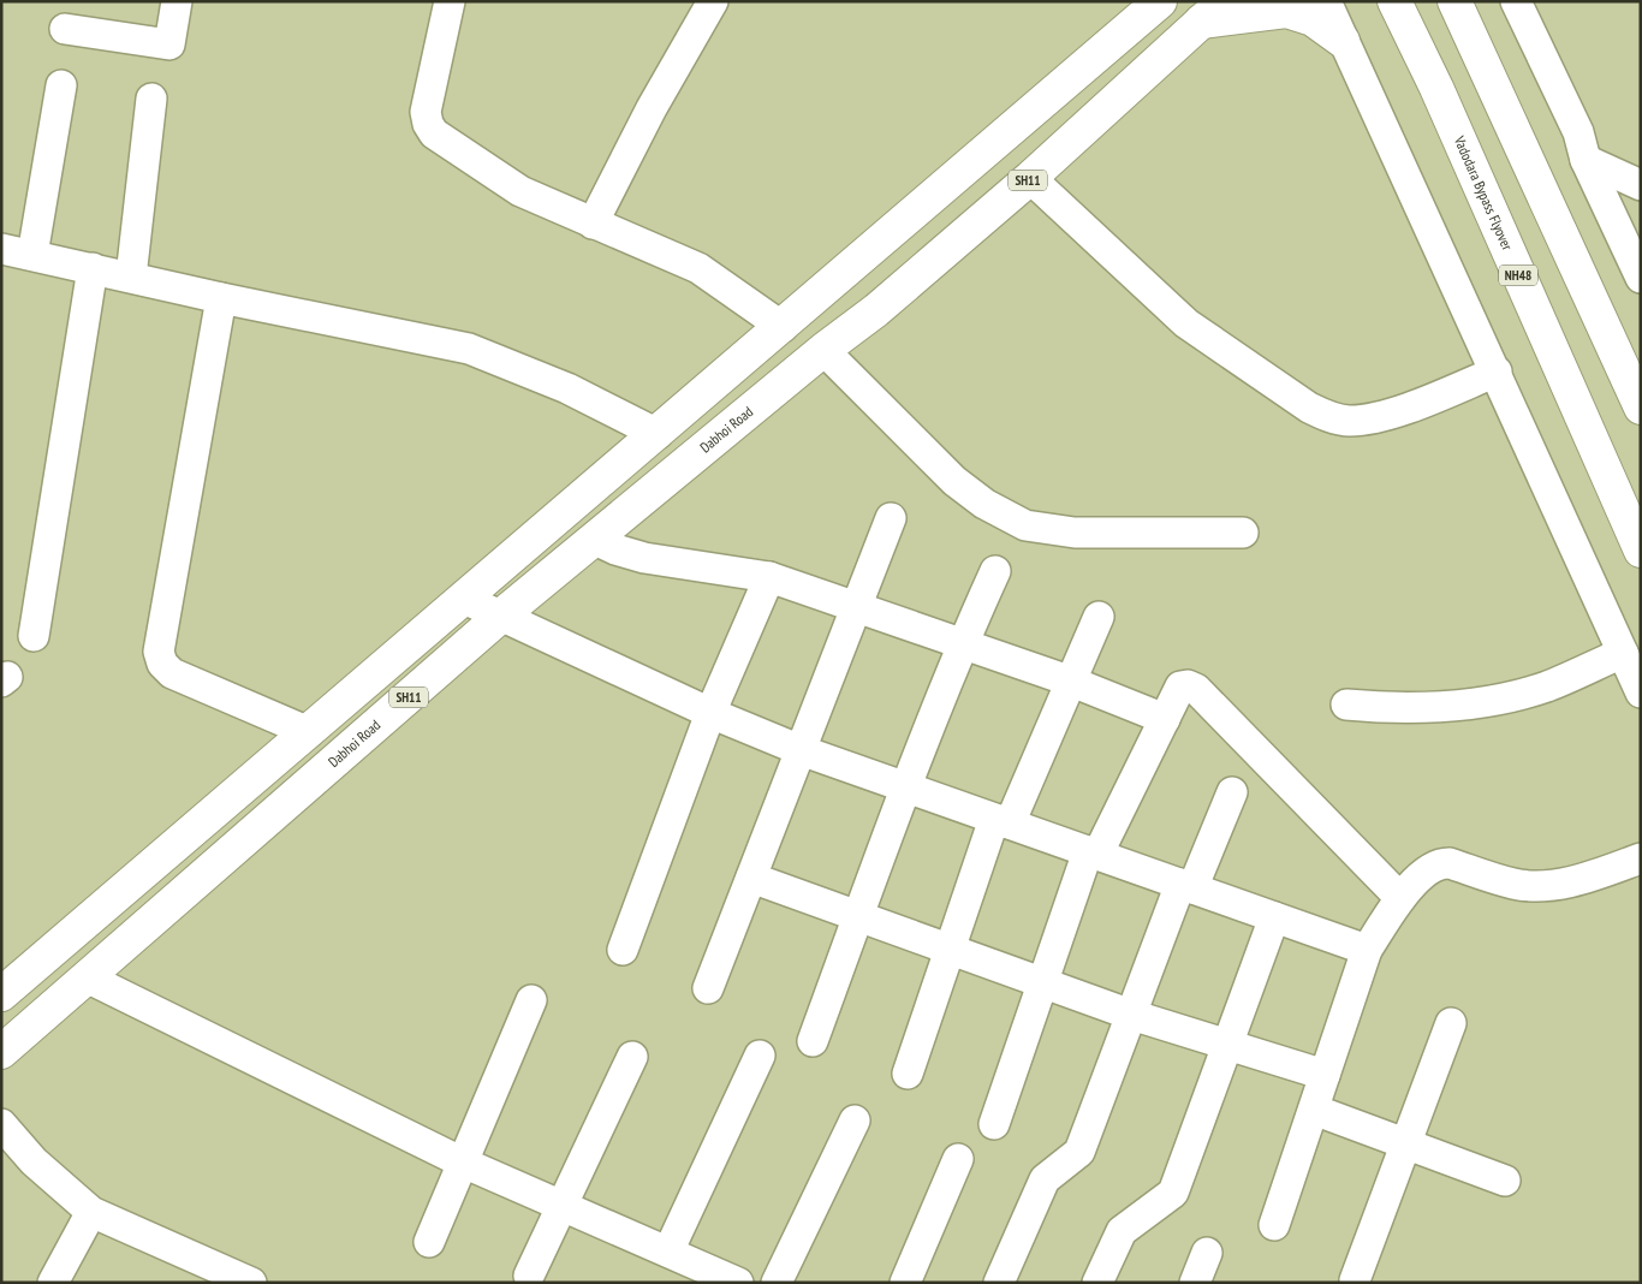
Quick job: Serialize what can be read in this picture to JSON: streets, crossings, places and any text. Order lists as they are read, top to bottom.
{
  "streets": {
    "main road": [
      "SH11",
      "Vadodara Bypass Flyover",
      "NH48",
      "Dabhoi Road"
    ]
  },
  "crossings": [
    ["SH11", "Dabhoi Road"]
  ]
}
